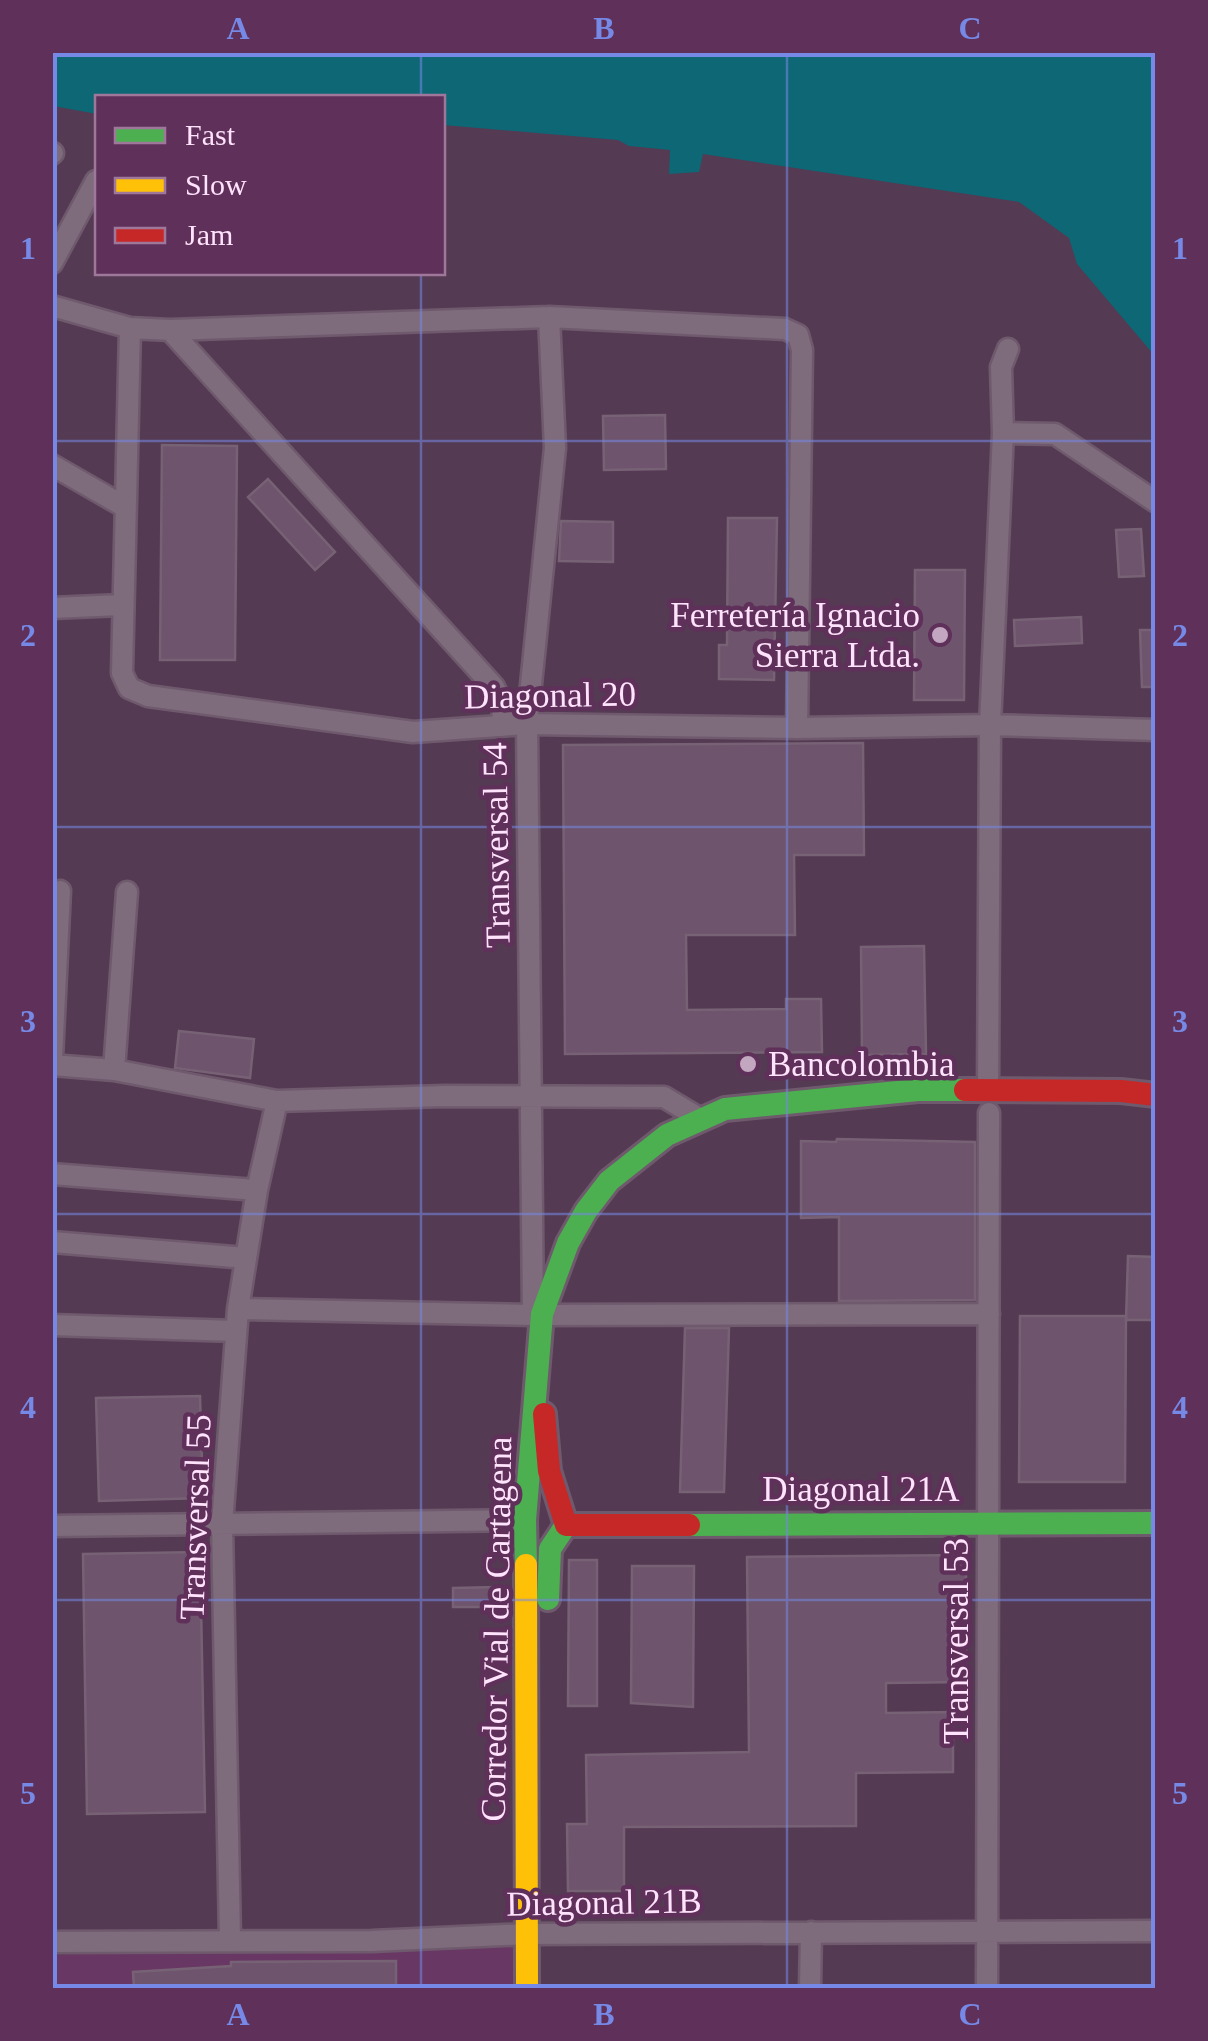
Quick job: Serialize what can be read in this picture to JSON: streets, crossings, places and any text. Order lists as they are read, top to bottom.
{
  "streets": {
    "main road": ["Diagonal 21A", "Corredor Vial de Cartagena"],
    "street": [
      "Diagonal 20",
      "Transversal 54",
      "Transversal 55",
      "Transversal 53",
      "Diagonal 21B"
    ]
  },
  "crossings": [
    ["Diagonal 20", "Transversal 54"],
    ["Diagonal 20", "Transversal 53"],
    ["Transversal 54", "Corredor Vial de Cartagena"],
    ["Diagonal 21A", "Corredor Vial de Cartagena"],
    ["Diagonal 21A", "Transversal 53"],
    ["Transversal 55", "Diagonal 21B"],
    ["Corredor Vial de Cartagena", "Transversal 53"],
    ["Corredor Vial de Cartagena", "Diagonal 21B"],
    ["Transversal 53", "Diagonal 21B"]
  ],
  "places": ["Ferretería Ignacio Sierra Ltda.", "Bancolombia"],
  "legend": ["Fast", "Slow", "Jam"],
  "grid": {
    "columns": ["A", "B", "C"],
    "rows": [
      "1",
      "2",
      "3",
      "4",
      "5"
    ]
  }
}
